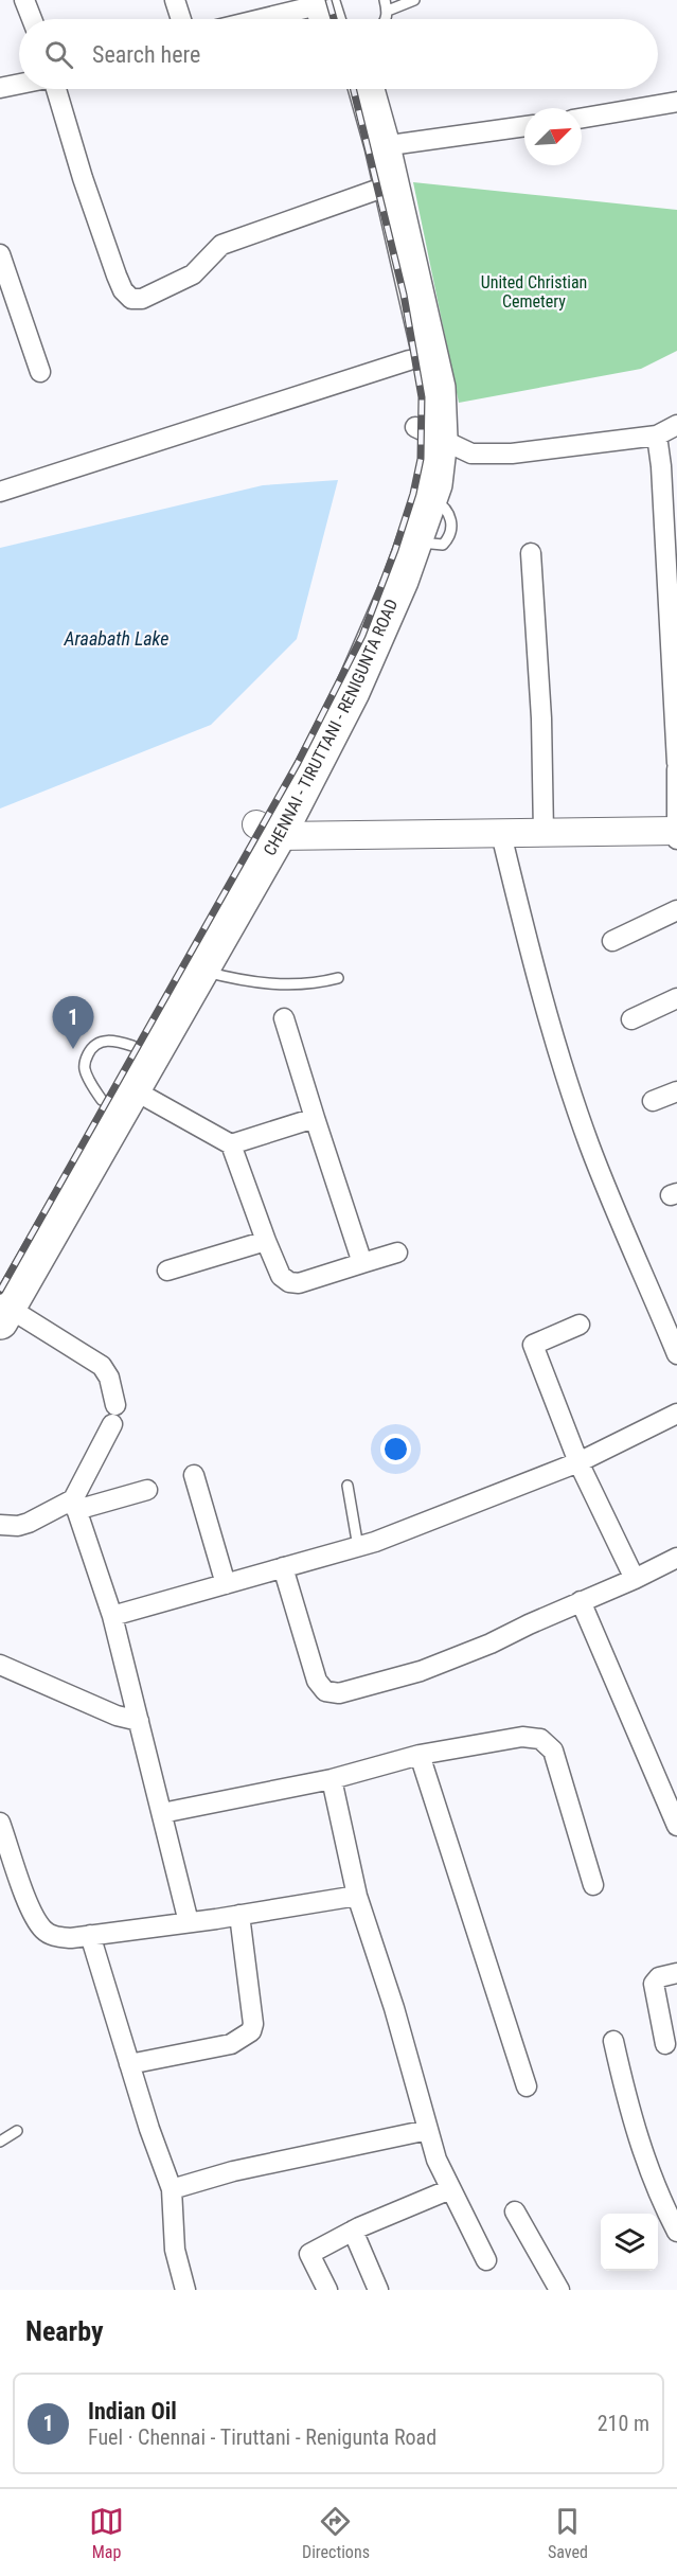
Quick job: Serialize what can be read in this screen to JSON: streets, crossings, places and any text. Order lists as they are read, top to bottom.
{
  "streets": {
    "highway": ["CHENNAI - TIRUTTANI - RENIGUNTA ROAD"]
  },
  "water": ["Araabath Lake"],
  "parks": ["United Christian Cemetery"],
  "north": "top right",
  "page": {
    "search": "Search here",
    "pins": "1",
    "heading": "Nearby",
    "list": [
      {
        "mark": "1",
        "name": "Indian Oil",
        "note": "Fuel · Chennai - Tiruttani - Renigunta Road",
        "value": "210 m"
      }
    ],
    "nav": ["Map", "Directions", "Saved"]
  }
}
